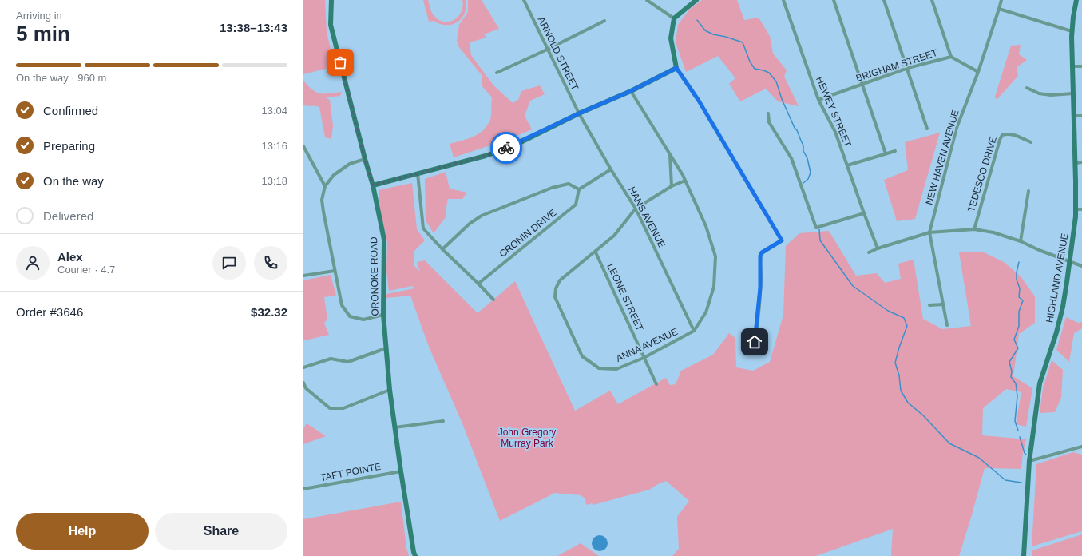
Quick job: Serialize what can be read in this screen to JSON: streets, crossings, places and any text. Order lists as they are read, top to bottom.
{
  "streets": {
    "street": [
      "ARNOLD STREET",
      "BRIGHAM STREET",
      "HEWEY STREET",
      "NEW HAVEN AVENUE",
      "TEDESCO DRIVE",
      "HANS AVENUE",
      "CRONIN DRIVE",
      "ORONOKE ROAD",
      "HIGHLAND AVENUE",
      "LEONE STREET",
      "ANNA AVENUE",
      "TAFT POINTE"
    ]
  },
  "crossings": [
    ["ARNOLD STREET", "HANS AVENUE"],
    ["BRIGHAM STREET", "HEWEY STREET"],
    ["BRIGHAM STREET", "NEW HAVEN AVENUE"],
    ["HANS AVENUE", "ANNA AVENUE"],
    ["ORONOKE ROAD", "TAFT POINTE"],
    ["LEONE STREET", "ANNA AVENUE"]
  ],
  "parks": ["John Gregory Murray Park"],
  "page": {
    "heading": ["5 min", "Arriving in", "13:38–13:43"],
    "panel": [
      "Alex",
      "Courier · 4.7",
      "Order #3646",
      "$32.32"
    ],
    "bar": "On the way · 960 m",
    "list": [
      ["Confirmed", "13:04"],
      ["Preparing", "13:16"],
      ["On the way", "13:18"],
      "Delivered"
    ],
    "buttons": ["Help", "Share"]
  }
}
